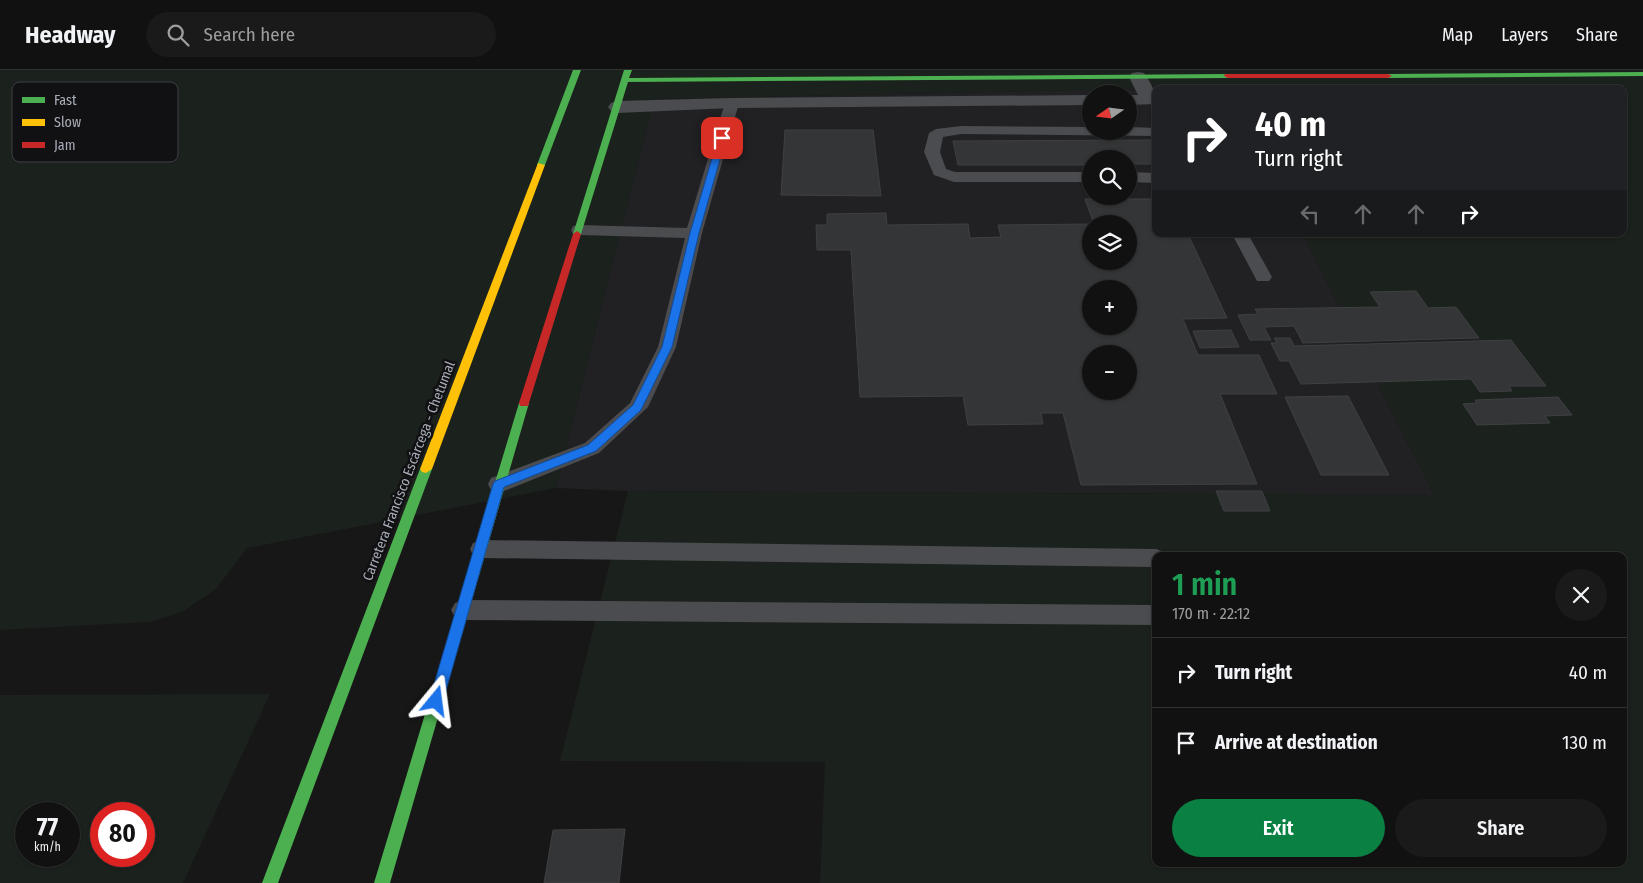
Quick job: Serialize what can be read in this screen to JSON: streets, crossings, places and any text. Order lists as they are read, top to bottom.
{
  "streets": {
    "main road": ["Carretera Francisco Escárcega - Chetumal"]
  },
  "legend": ["Fast", "Slow", "Jam"],
  "north": "left",
  "page": {
    "header": "Headway",
    "search": "Search here",
    "nav": ["Map", "Layers", "Share"],
    "map_buttons": ["+", "−"],
    "turn": ["40 m", "Turn right"],
    "heading": ["1 min", "170 m · 22:12"],
    "list": [
      {
        "name": "Turn right",
        "value": "40 m"
      },
      {
        "name": "Arrive at destination",
        "value": "130 m"
      }
    ],
    "buttons": ["Exit", "Share"],
    "speed": "77 km/h",
    "limit": "80"
  }
}
